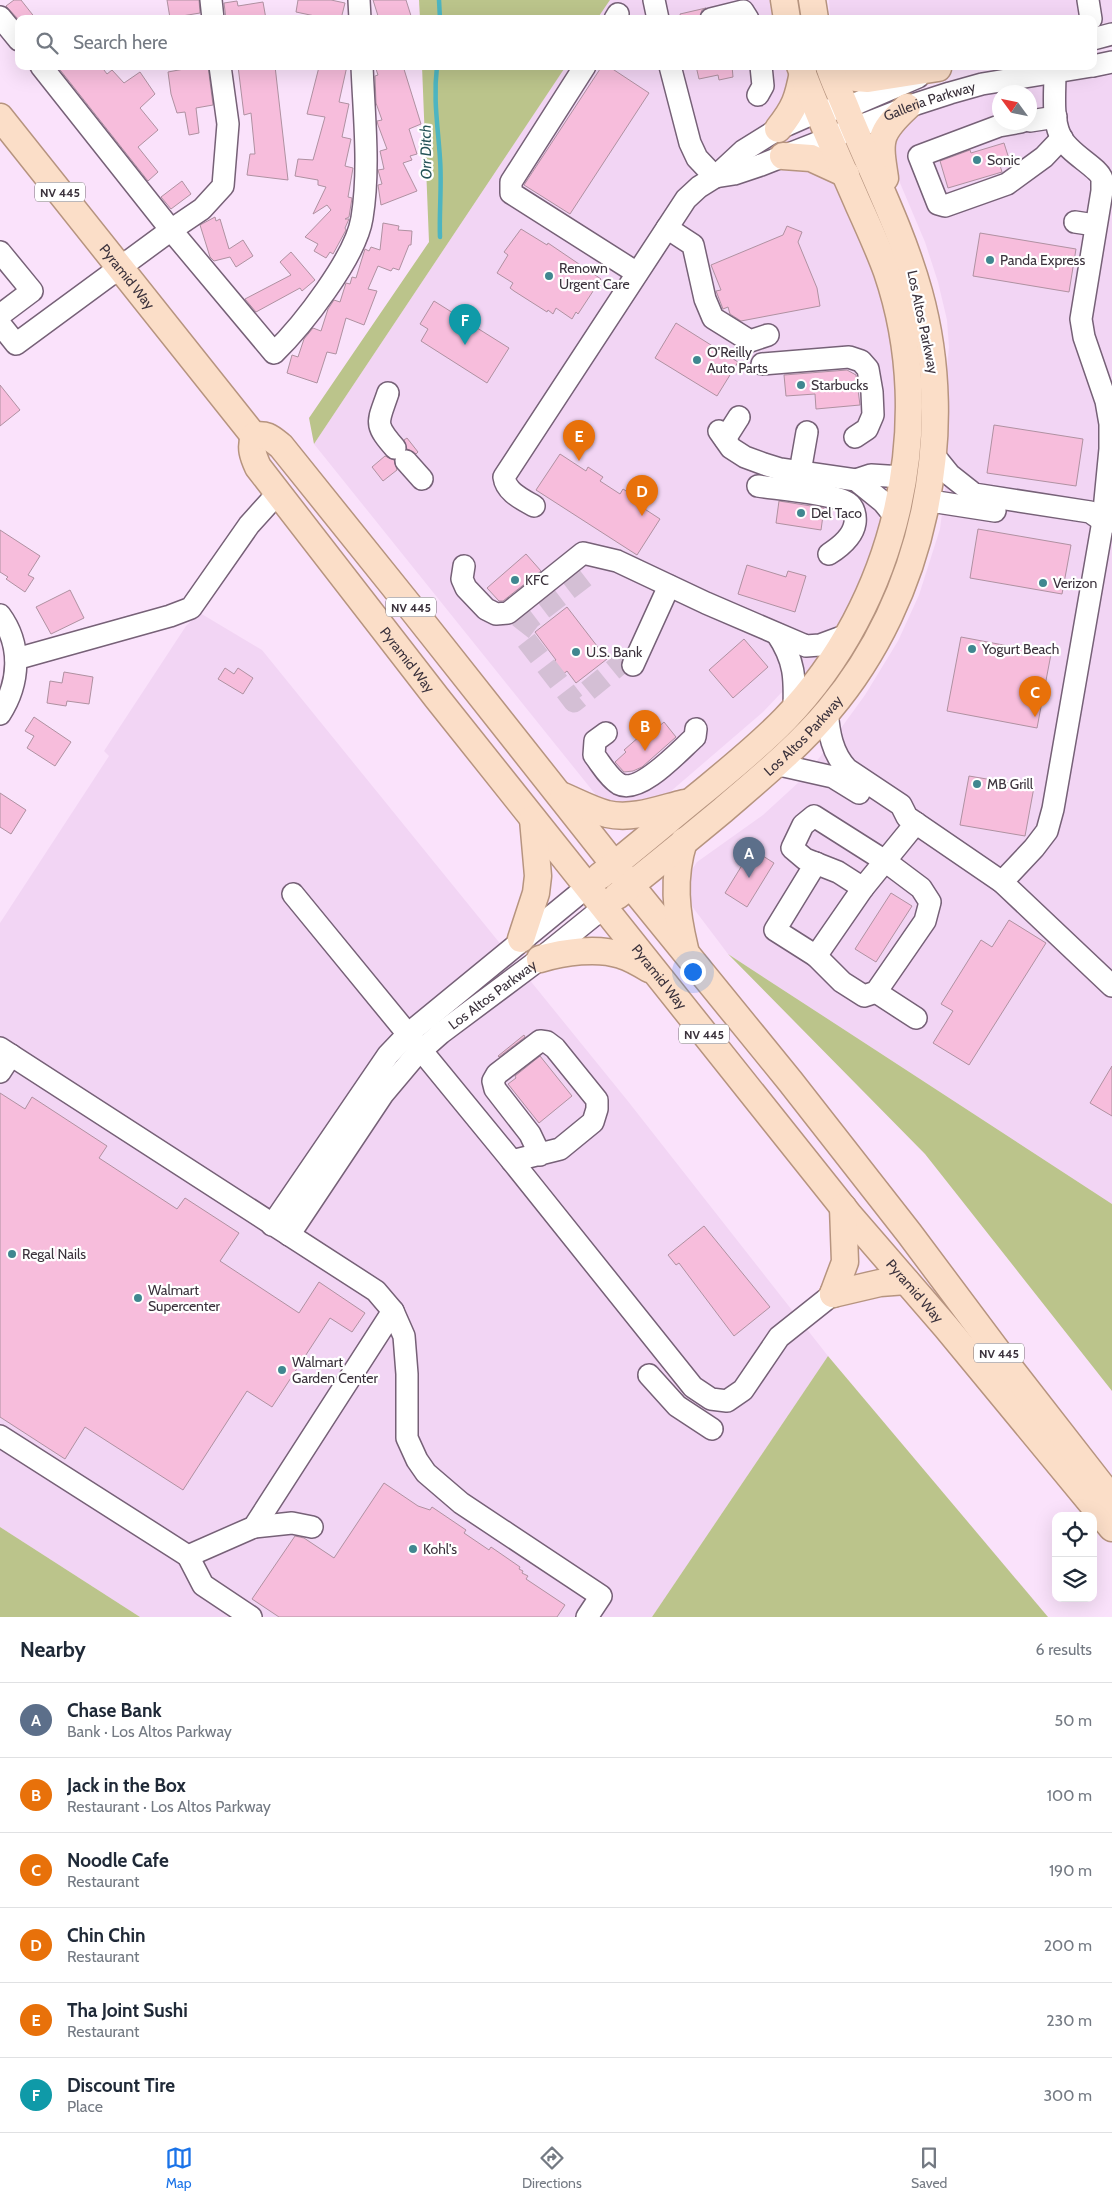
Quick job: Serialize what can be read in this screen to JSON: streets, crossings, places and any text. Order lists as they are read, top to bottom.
{
  "streets": {
    "main road": ["NV 445", "Pyramid Way", "Los Altos Parkway"],
    "street": ["Galleria Parkway"]
  },
  "crossings": [
    ["Galleria Parkway", "Los Altos Parkway"],
    ["Pyramid Way", "Los Altos Parkway"]
  ],
  "water": ["Orr Ditch"],
  "places": [
    "Sonic",
    "Panda Express",
    "Renown Urgent Care",
    "O'Reilly Auto Parts",
    "Starbucks",
    "Del Taco",
    "KFC",
    "Verizon",
    "Yogurt Beach",
    "U.S. Bank",
    "MB Grill",
    "Regal Nails",
    "Walmart Supercenter",
    "Walmart Garden Center",
    "Kohl's"
  ],
  "north": "top left",
  "page": {
    "search": "Search here",
    "pins": [
      "F",
      "E",
      "D",
      "C",
      "B",
      "A"
    ],
    "heading": ["Nearby", "6 results"],
    "list": [
      {
        "mark": "A",
        "name": "Chase Bank",
        "note": "Bank · Los Altos Parkway",
        "value": "50 m"
      },
      {
        "mark": "B",
        "name": "Jack in the Box",
        "note": "Restaurant · Los Altos Parkway",
        "value": "100 m"
      },
      {
        "mark": "C",
        "name": "Noodle Cafe",
        "note": "Restaurant",
        "value": "190 m"
      },
      {
        "mark": "D",
        "name": "Chin Chin",
        "note": "Restaurant",
        "value": "200 m"
      },
      {
        "mark": "E",
        "name": "Tha Joint Sushi",
        "note": "Restaurant",
        "value": "230 m"
      },
      {
        "mark": "F",
        "name": "Discount Tire",
        "note": "Place",
        "value": "300 m"
      }
    ],
    "nav": ["Map", "Directions", "Saved"]
  }
}
